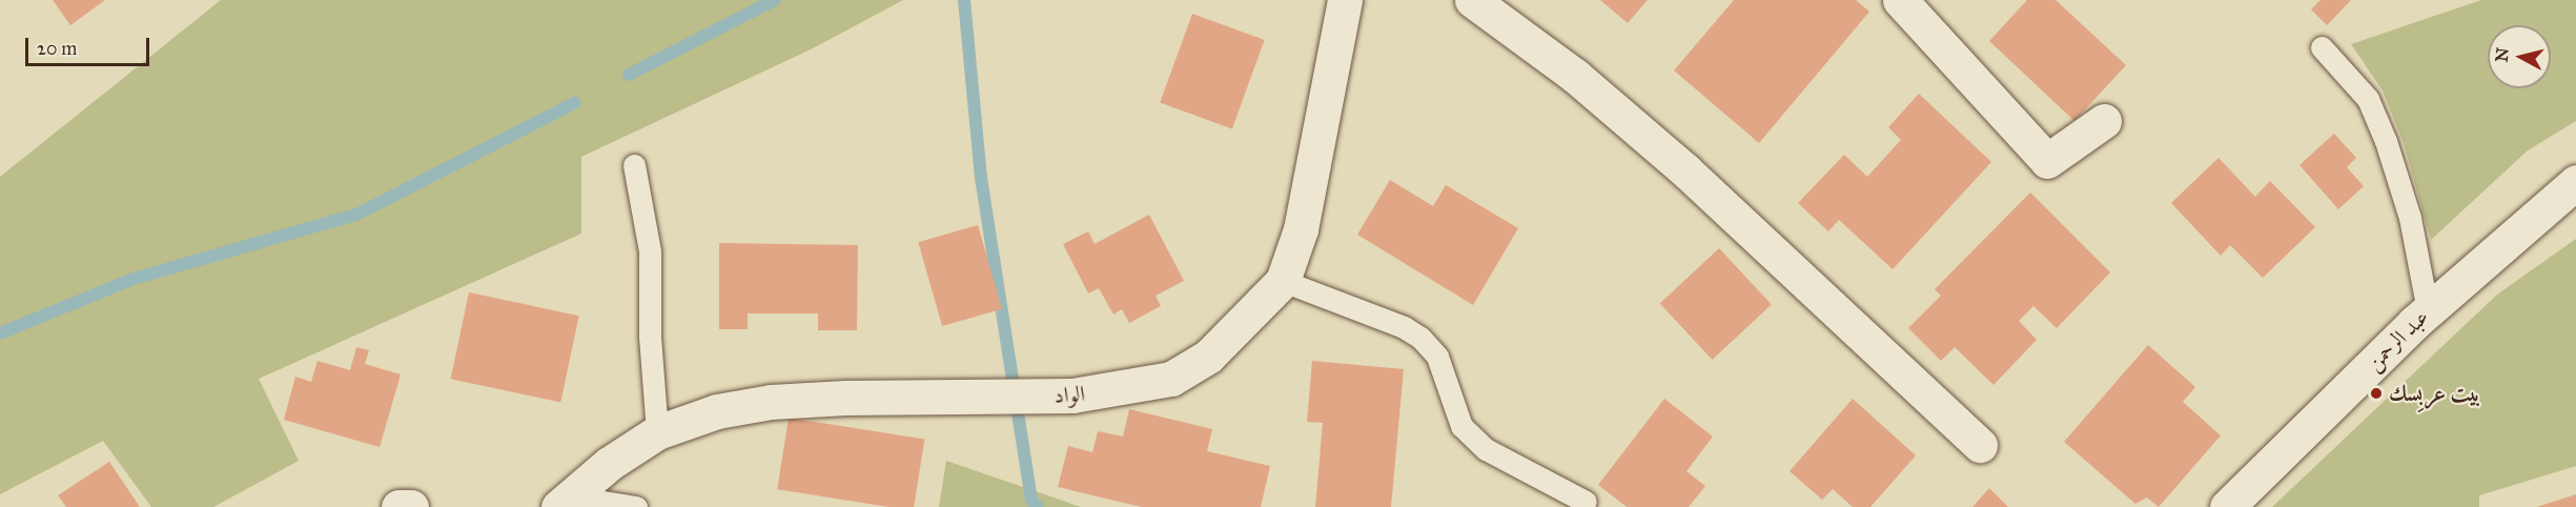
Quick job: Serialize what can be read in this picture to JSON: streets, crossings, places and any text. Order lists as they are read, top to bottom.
{
  "streets": {
    "street": ["عبد الرحمن", "الواد"]
  },
  "places": ["بيت عربِسك"],
  "scale_bar": "20 m",
  "north": "left"
}
